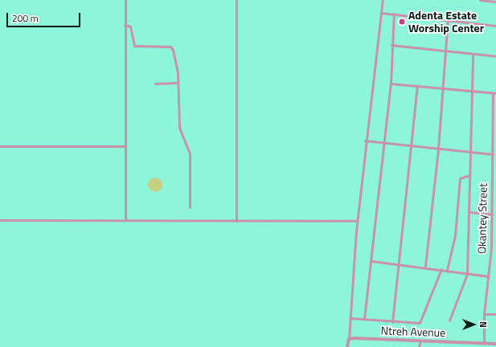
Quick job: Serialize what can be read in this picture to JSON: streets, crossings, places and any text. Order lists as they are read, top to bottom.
{
  "streets": {
    "street": ["Okantey Street", "Ntreh Avenue"]
  },
  "crossings": [
    ["Okantey Street", "Ntreh Avenue"]
  ],
  "places": ["Adenta Estate Worship Center"],
  "scale_bar": "200 m",
  "north": "right"
}
